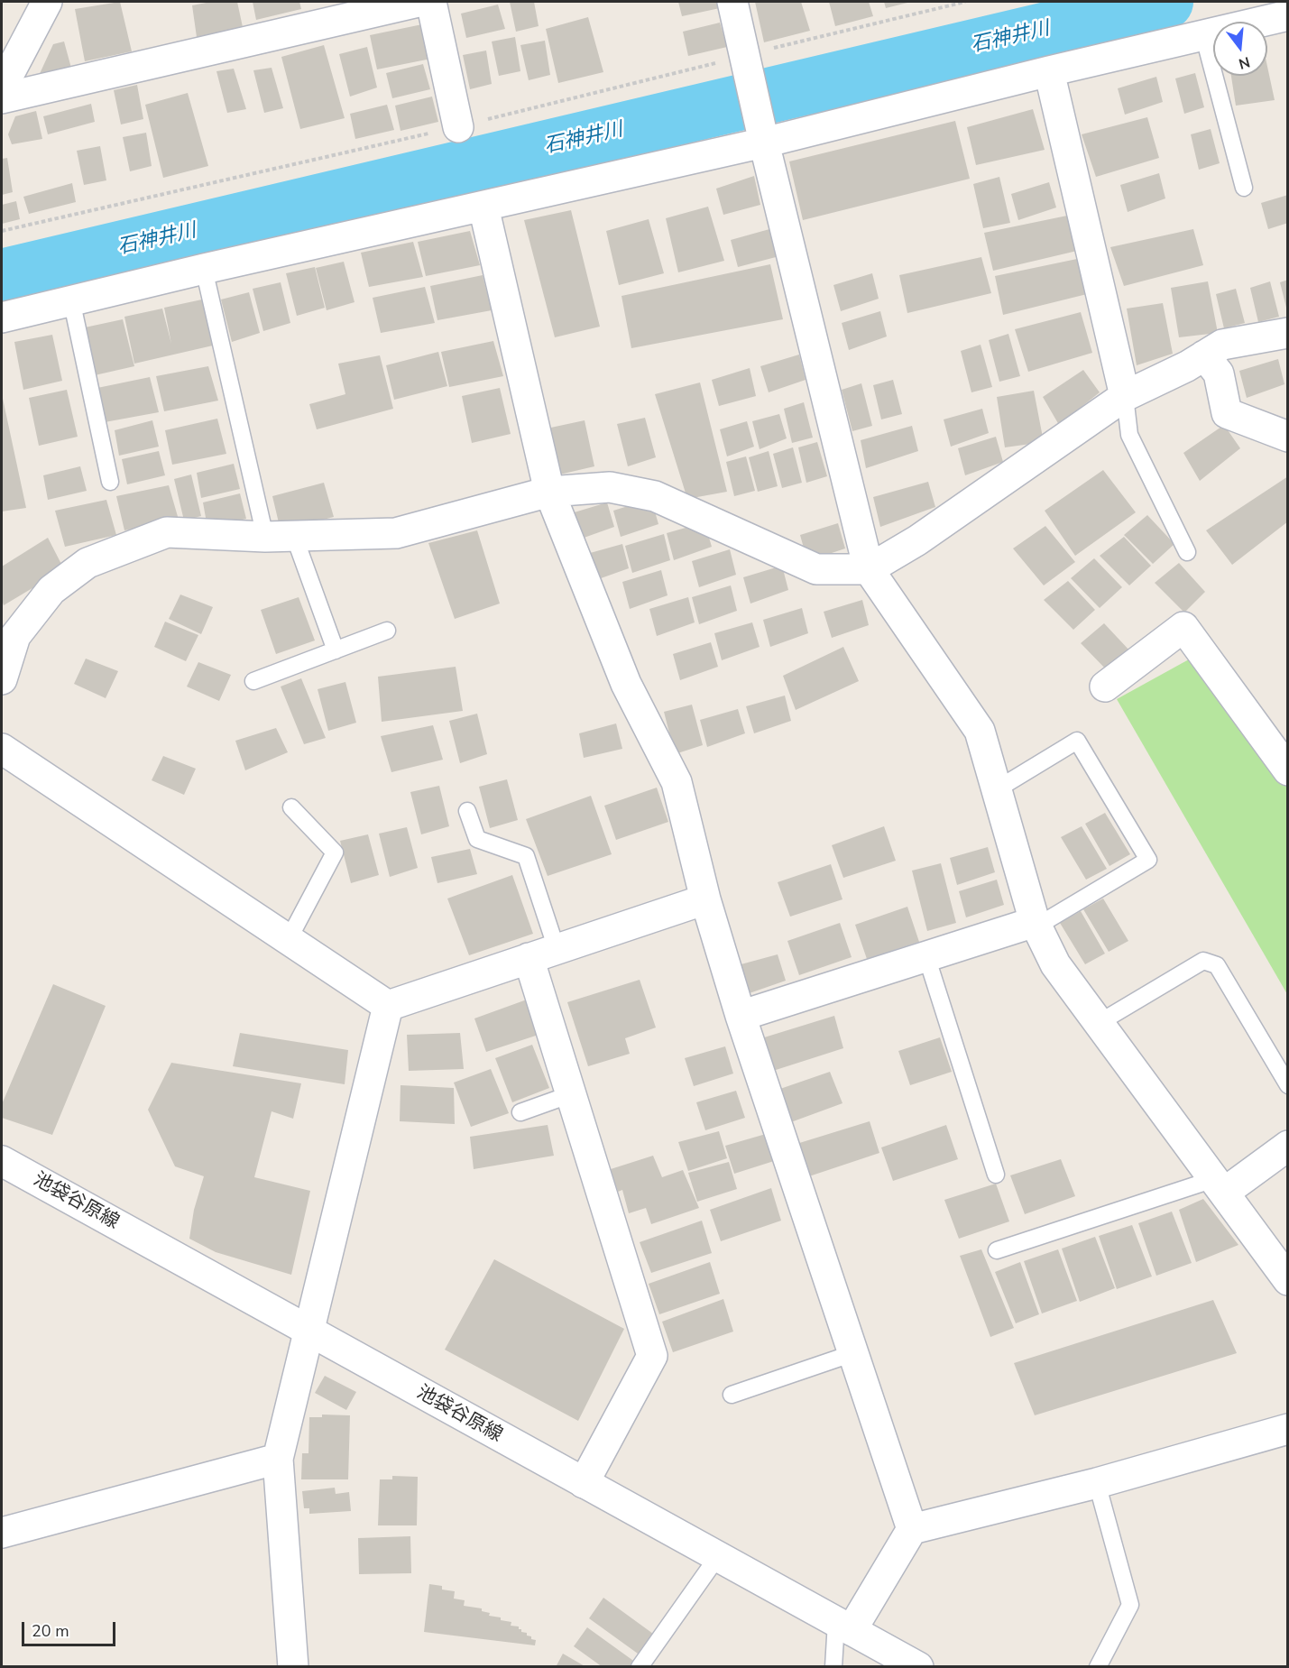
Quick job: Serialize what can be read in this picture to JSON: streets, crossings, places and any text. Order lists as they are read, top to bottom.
{
  "streets": {
    "street": ["池袋谷原線"]
  },
  "water": ["石神井川"],
  "scale_bar": "20 m",
  "north": "bottom"
}
